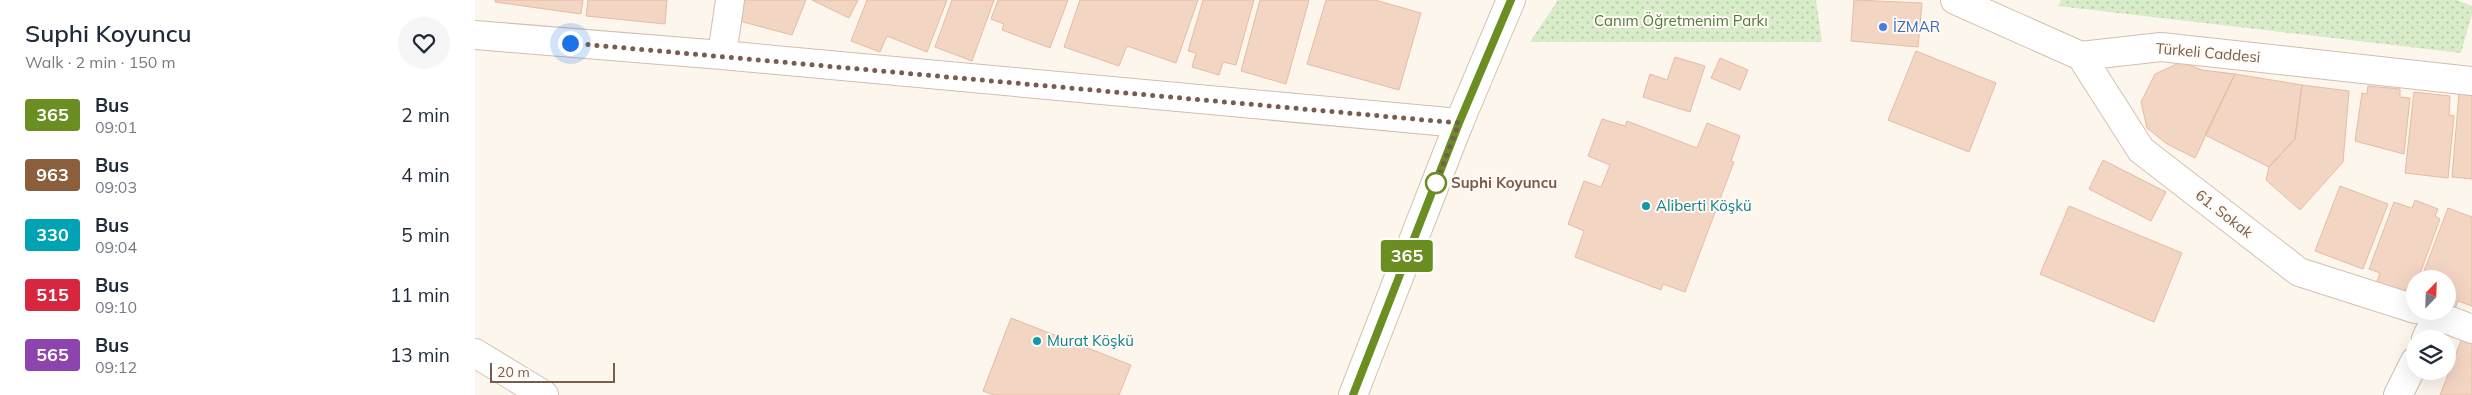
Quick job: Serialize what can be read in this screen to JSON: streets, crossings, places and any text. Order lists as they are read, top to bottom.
{
  "streets": {
    "street": ["Türkeli Caddesi", "61. Sokak"]
  },
  "crossings": [
    ["Türkeli Caddesi", "61. Sokak"]
  ],
  "parks": ["Canım Öğretmenim Parkı"],
  "places": [
    "İZMAR",
    "Suphi Koyuncu",
    "Aliberti Köşkü",
    "Murat Köşkü"
  ],
  "lines": ["bus line 365"],
  "scale_bar": "20 m",
  "north": "top right",
  "page": {
    "heading": ["Suphi Koyuncu", "Walk · 2 min · 150 m"],
    "on_map": "365",
    "list": [
      {
        "mark": "365",
        "name": "Bus",
        "note": "09:01",
        "value": "2 min"
      },
      {
        "mark": "963",
        "name": "Bus",
        "note": "09:03",
        "value": "4 min"
      },
      {
        "mark": "330",
        "name": "Bus",
        "note": "09:04",
        "value": "5 min"
      },
      {
        "mark": "515",
        "name": "Bus",
        "note": "09:10",
        "value": "11 min"
      },
      {
        "mark": "565",
        "name": "Bus",
        "note": "09:12",
        "value": "13 min"
      }
    ],
    "scale": "20 m"
  }
}
